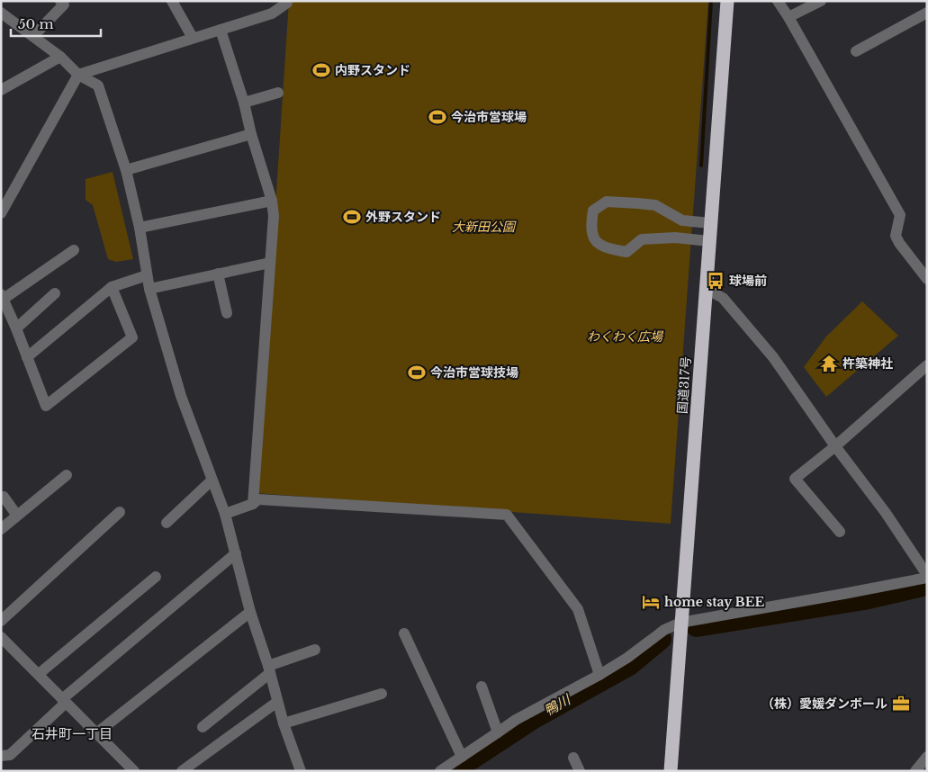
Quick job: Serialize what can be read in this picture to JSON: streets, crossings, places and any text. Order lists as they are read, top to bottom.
{
  "streets": {
    "highway": ["国道317号"]
  },
  "districts": ["石井町一丁目"],
  "water": ["鴨川"],
  "parks": ["大新田公園", "わくわく広場"],
  "places": {
    "sports": [
      "内野スタンド",
      "今治市営球場",
      "外野スタンド",
      "今治市営球技場"
    ],
    "bus stop": ["球場前"],
    "temple": ["杵築神社"],
    "hotel": ["home stay BEE"],
    "office": ["（株）愛媛ダンボール"]
  },
  "scale_bar": "50 m"
}
